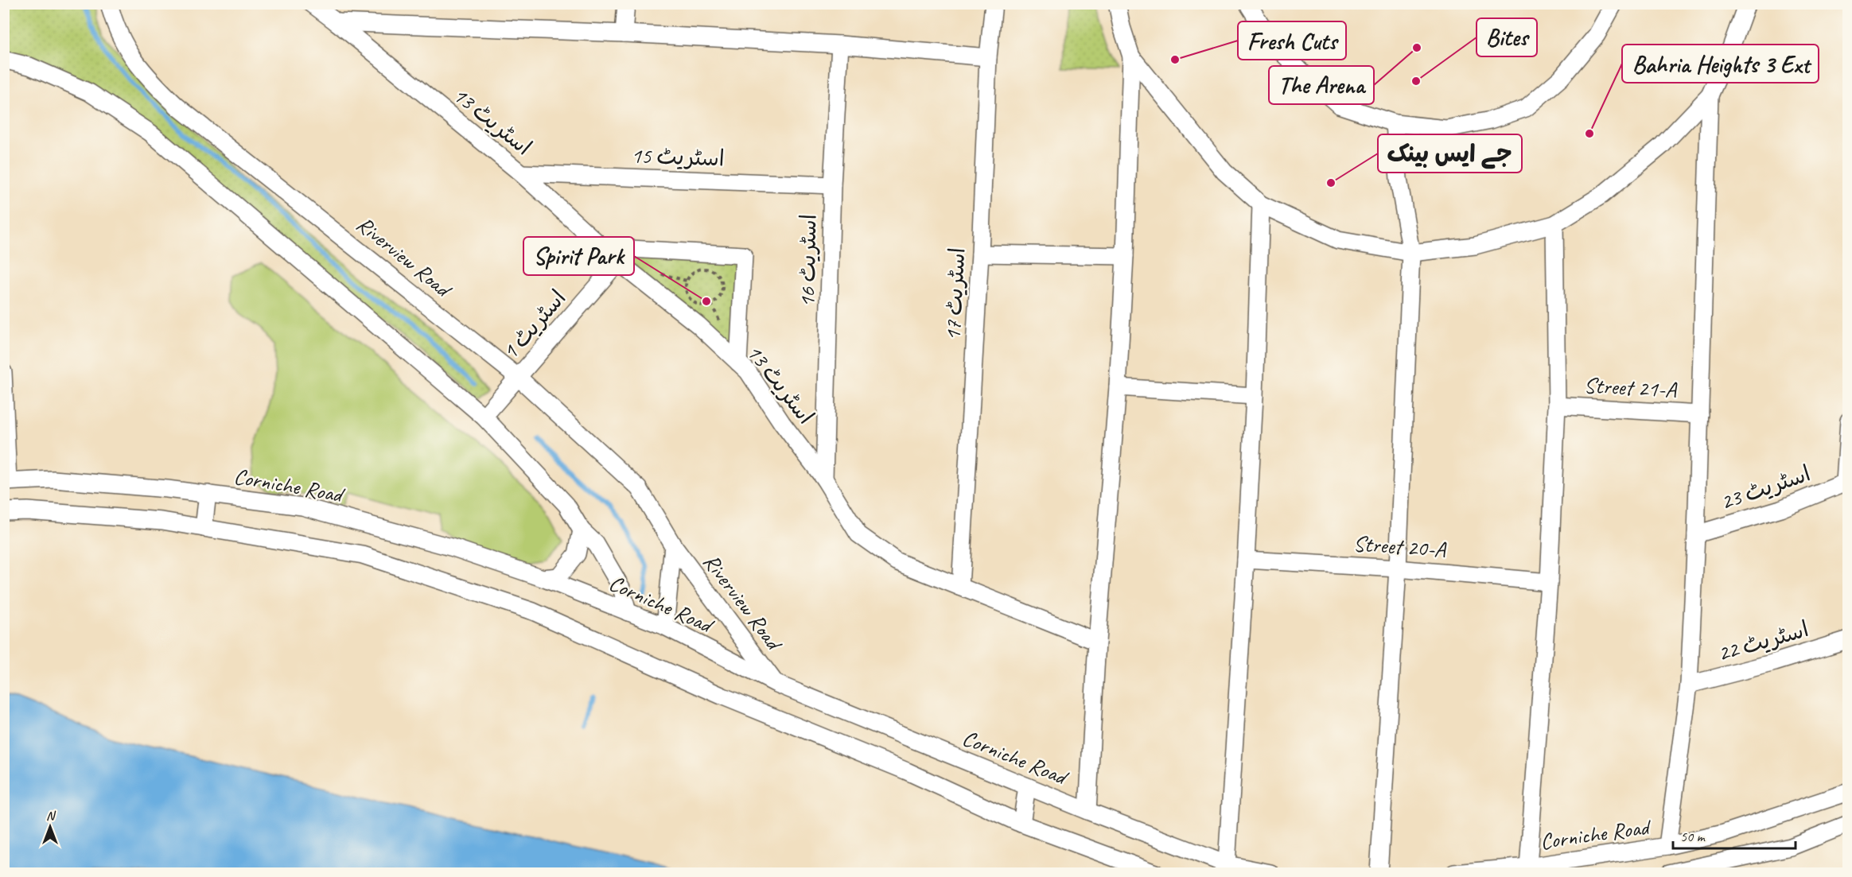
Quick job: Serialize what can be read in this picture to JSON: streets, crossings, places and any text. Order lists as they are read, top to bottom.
{
  "streets": {
    "street": [
      "اسٹریٹ 13",
      "اسٹریٹ 15",
      "Riverview Road",
      "اسٹریٹ 16",
      "اسٹریٹ 17",
      "اسٹریٹ 1",
      "Street 21-A",
      "Corniche Road",
      "اسٹریٹ 23",
      "Street 20-A",
      "اسٹریٹ 22"
    ]
  },
  "crossings": [
    ["اسٹریٹ 13", "اسٹریٹ 15"],
    ["اسٹریٹ 13", "اسٹریٹ 16"],
    ["اسٹریٹ 13", "اسٹریٹ 17"],
    ["اسٹریٹ 13", "اسٹریٹ 1"],
    ["اسٹریٹ 15", "اسٹریٹ 16"],
    ["Riverview Road", "اسٹریٹ 1"],
    ["Riverview Road", "Corniche Road"]
  ],
  "places": [
    "The Arena",
    "Fresh Cuts",
    "Bites",
    "Bahria Heights 3 Ext",
    "جے ایس بینک",
    "Spirit Park"
  ],
  "scale_bar": "50 m",
  "north": "top"
}
